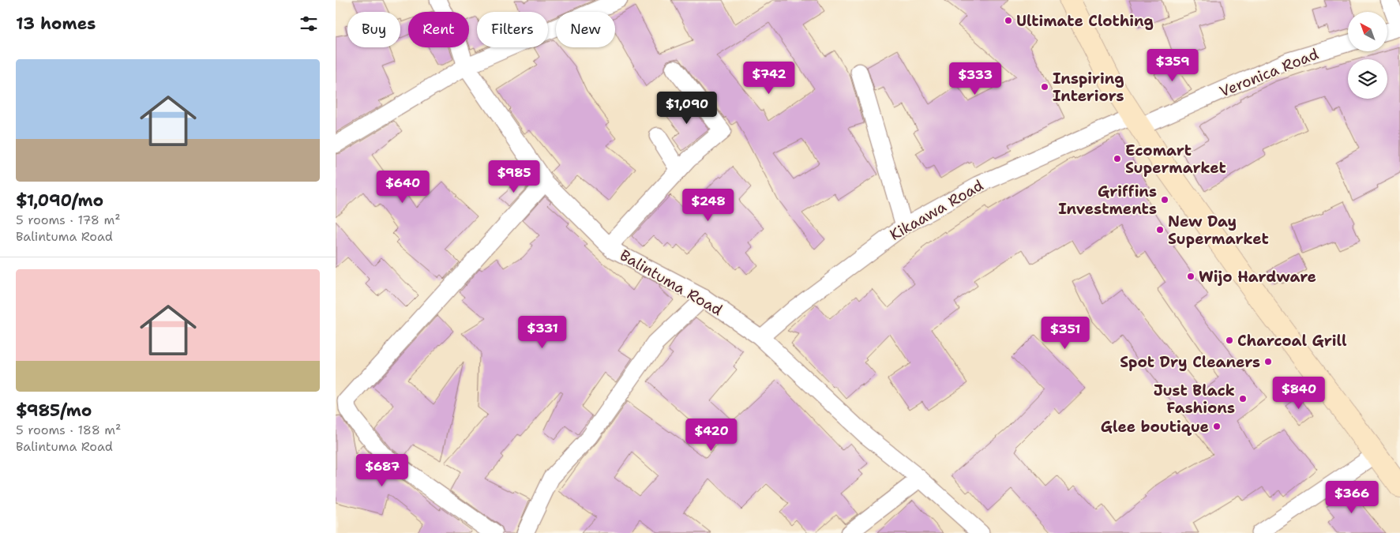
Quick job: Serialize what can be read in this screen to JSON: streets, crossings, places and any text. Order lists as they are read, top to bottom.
{
  "streets": {
    "street": ["Veronica Road", "Kikaawa Road", "Balintuma Road"]
  },
  "crossings": [
    ["Veronica Road", "Kikaawa Road"],
    ["Kikaawa Road", "Balintuma Road"]
  ],
  "places": [
    "Ultimate Clothing",
    "Inspiring Interiors",
    "Ecomart Supermarket",
    "Griffins Investments",
    "New Day Supermarket",
    "Wijo Hardware",
    "Charcoal Grill",
    "Spot Dry Cleaners",
    "Just Black Fashions",
    "Glee boutique"
  ],
  "north": "top left",
  "page": {
    "heading": "13 homes",
    "chip": [
      "Buy",
      "Rent",
      "Filters",
      "New"
    ],
    "list": [
      {
        "name": "$1,090/mo",
        "note": "5 rooms · 178 m² · Balintuma Road"
      },
      {
        "name": "$985/mo",
        "note": "5 rooms · 188 m² · Balintuma Road"
      }
    ],
    "price": [
      "$359",
      "$742",
      "$333",
      "$1,090",
      "$985",
      "$640",
      "$248",
      "$331",
      "$351",
      "$840",
      "$420",
      "$687",
      "$366"
    ]
  }
}
